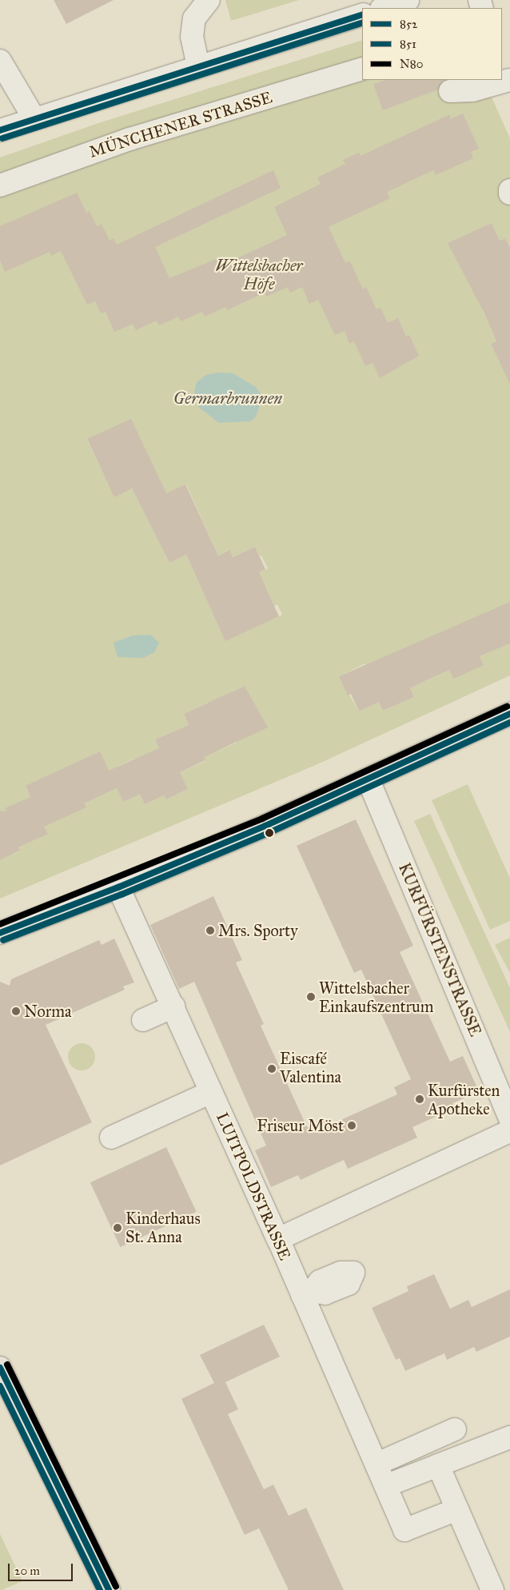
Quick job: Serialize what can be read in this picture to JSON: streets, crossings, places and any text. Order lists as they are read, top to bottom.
{
  "streets": {
    "street": ["MÜNCHENER STRASSE", "KURFÜRSTENSTRASSE", "LUITPOLDSTRASSE"]
  },
  "water": ["Germarbrunnen"],
  "parks": ["Wittelsbacher Höfe"],
  "places": [
    "Mrs. Sporty",
    "Wittelsbacher Einkaufszentrum",
    "Norma",
    "Eiscafé Valentina",
    "Kurfürsten Apotheke",
    "Friseur Möst",
    "Kinderhaus St. Anna"
  ],
  "lines": ["transit line 852", "transit line 851", "transit line N80"],
  "legend": ["852", "851", "N80"],
  "scale_bar": "20 m"
}
